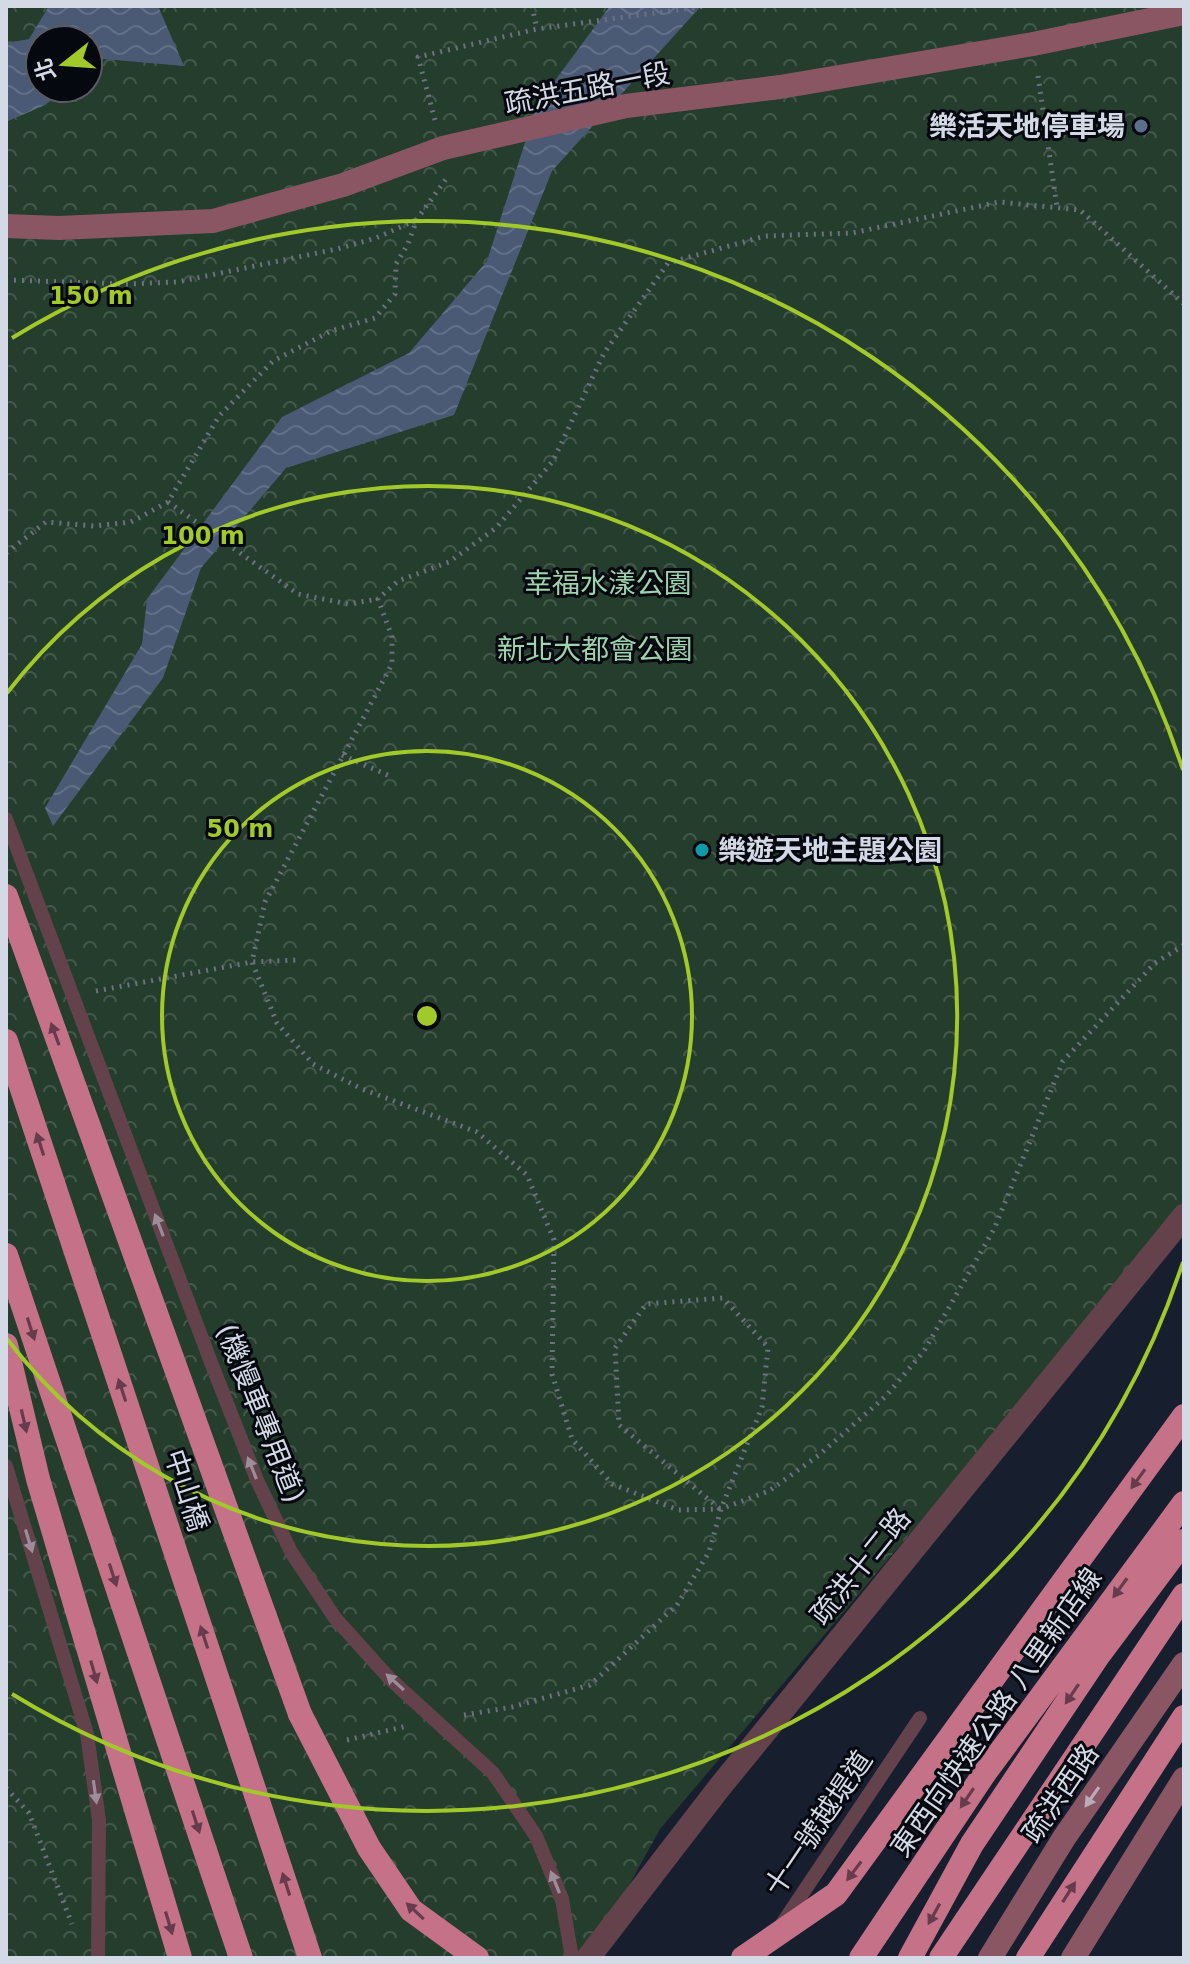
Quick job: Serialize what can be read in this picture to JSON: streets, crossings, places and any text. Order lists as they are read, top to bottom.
{
  "streets": {
    "highway": ["中山橋", "東西向快速公路 八里新店線"],
    "street": ["疏洪五路一段", "疏洪十二路", "疏洪西路"],
    "lane": ["(機慢車專用道)", "十一號越堤道"]
  },
  "one_way": ["(機慢車專用道)"],
  "parks": ["幸福水漾公園", "新北大都會公園"],
  "places": ["樂活天地停車場", "樂遊天地主題公園"],
  "north": "left",
  "rings": ["150 m", "100 m", "50 m"]
}
